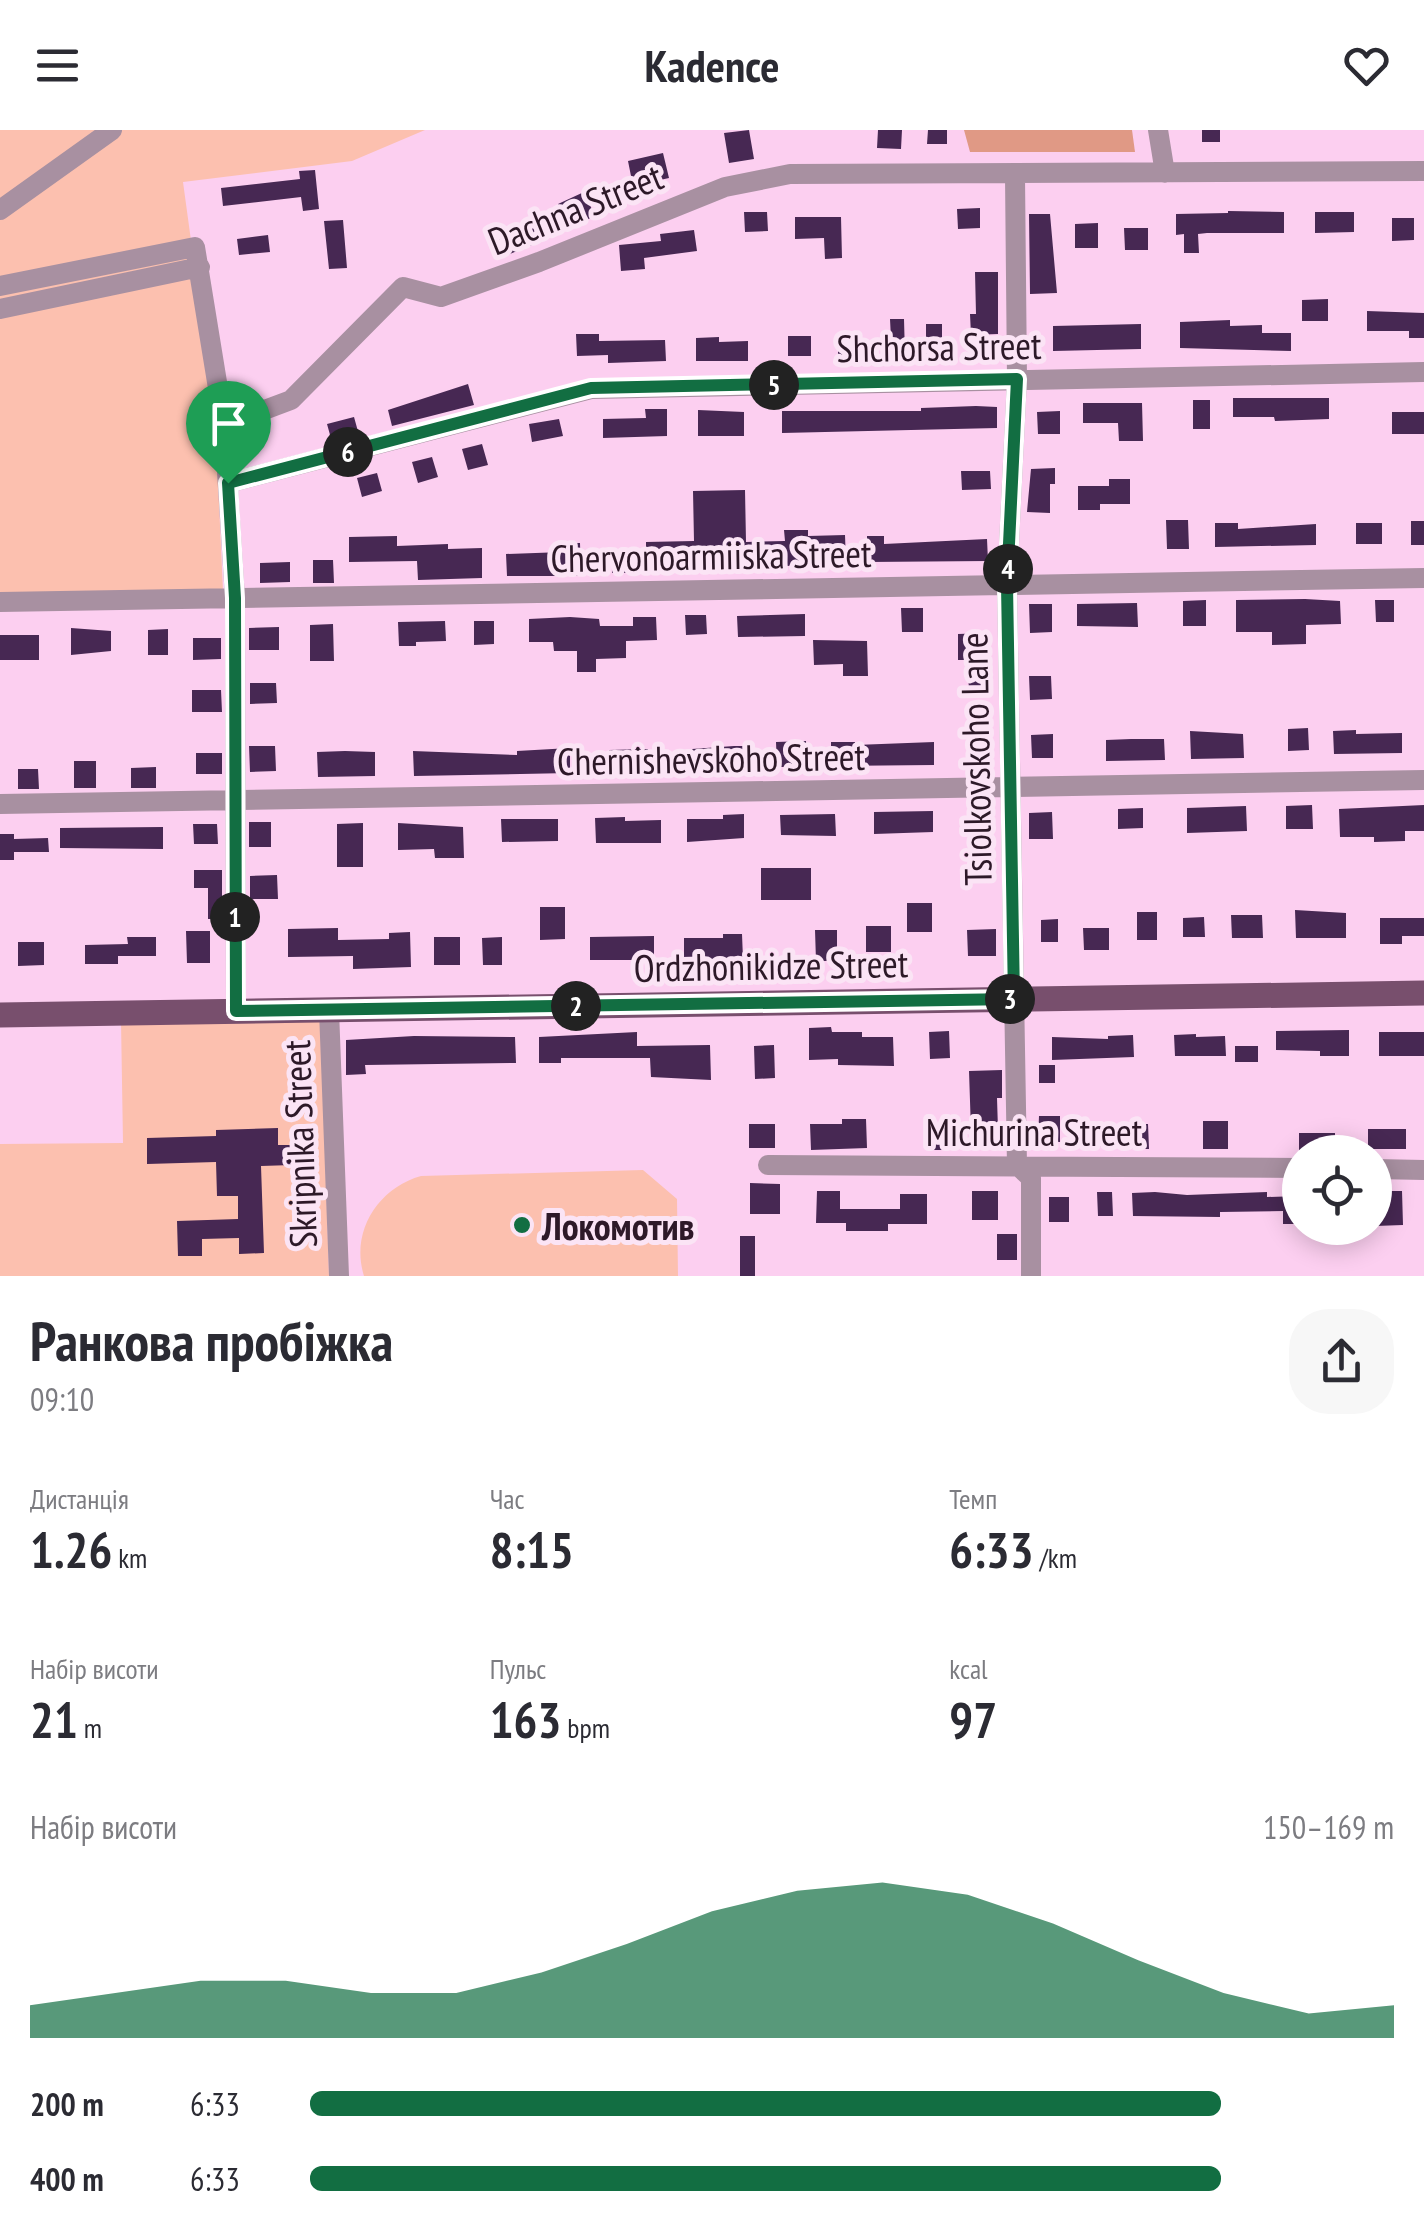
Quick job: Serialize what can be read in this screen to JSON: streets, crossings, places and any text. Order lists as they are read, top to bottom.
{
  "streets": {
    "main road": ["Ordzhonikidze Street"],
    "street": [
      "Dachna Street",
      "Shchorsa Street",
      "Chervonoarmiiska Street",
      "Chernishevskoho Street",
      "Tsiolkovskoho Lane",
      "Michurina Street",
      "Skripnika Street"
    ]
  },
  "crossings": [
    ["Dachna Street", "Tsiolkovskoho Lane"],
    ["Shchorsa Street", "Tsiolkovskoho Lane"],
    ["Chervonoarmiiska Street", "Tsiolkovskoho Lane"],
    ["Chernishevskoho Street", "Tsiolkovskoho Lane"],
    ["Tsiolkovskoho Lane", "Ordzhonikidze Street"],
    ["Tsiolkovskoho Lane", "Michurina Street"],
    ["Ordzhonikidze Street", "Skripnika Street"]
  ],
  "places": ["Локомотив"],
  "page": {
    "header": "Kadence",
    "pins": [
      "5",
      "6",
      "4",
      "1",
      "3",
      "2"
    ],
    "heading": ["Ранкова пробіжка", "09:10"],
    "stats": [
      ["Дистанція", "1.26 km"],
      ["Час", "8:15"],
      ["Темп", "6:33 /km"],
      ["Набір висоти", "21 m"],
      ["Пульс", "163 bpm"],
      ["kcal", "97"]
    ],
    "chart": ["Набір висоти", "150–169 m"],
    "list": [
      {
        "name": "200 m",
        "note": "6:33"
      },
      {
        "name": "400 m",
        "note": "6:33"
      }
    ]
  }
}
